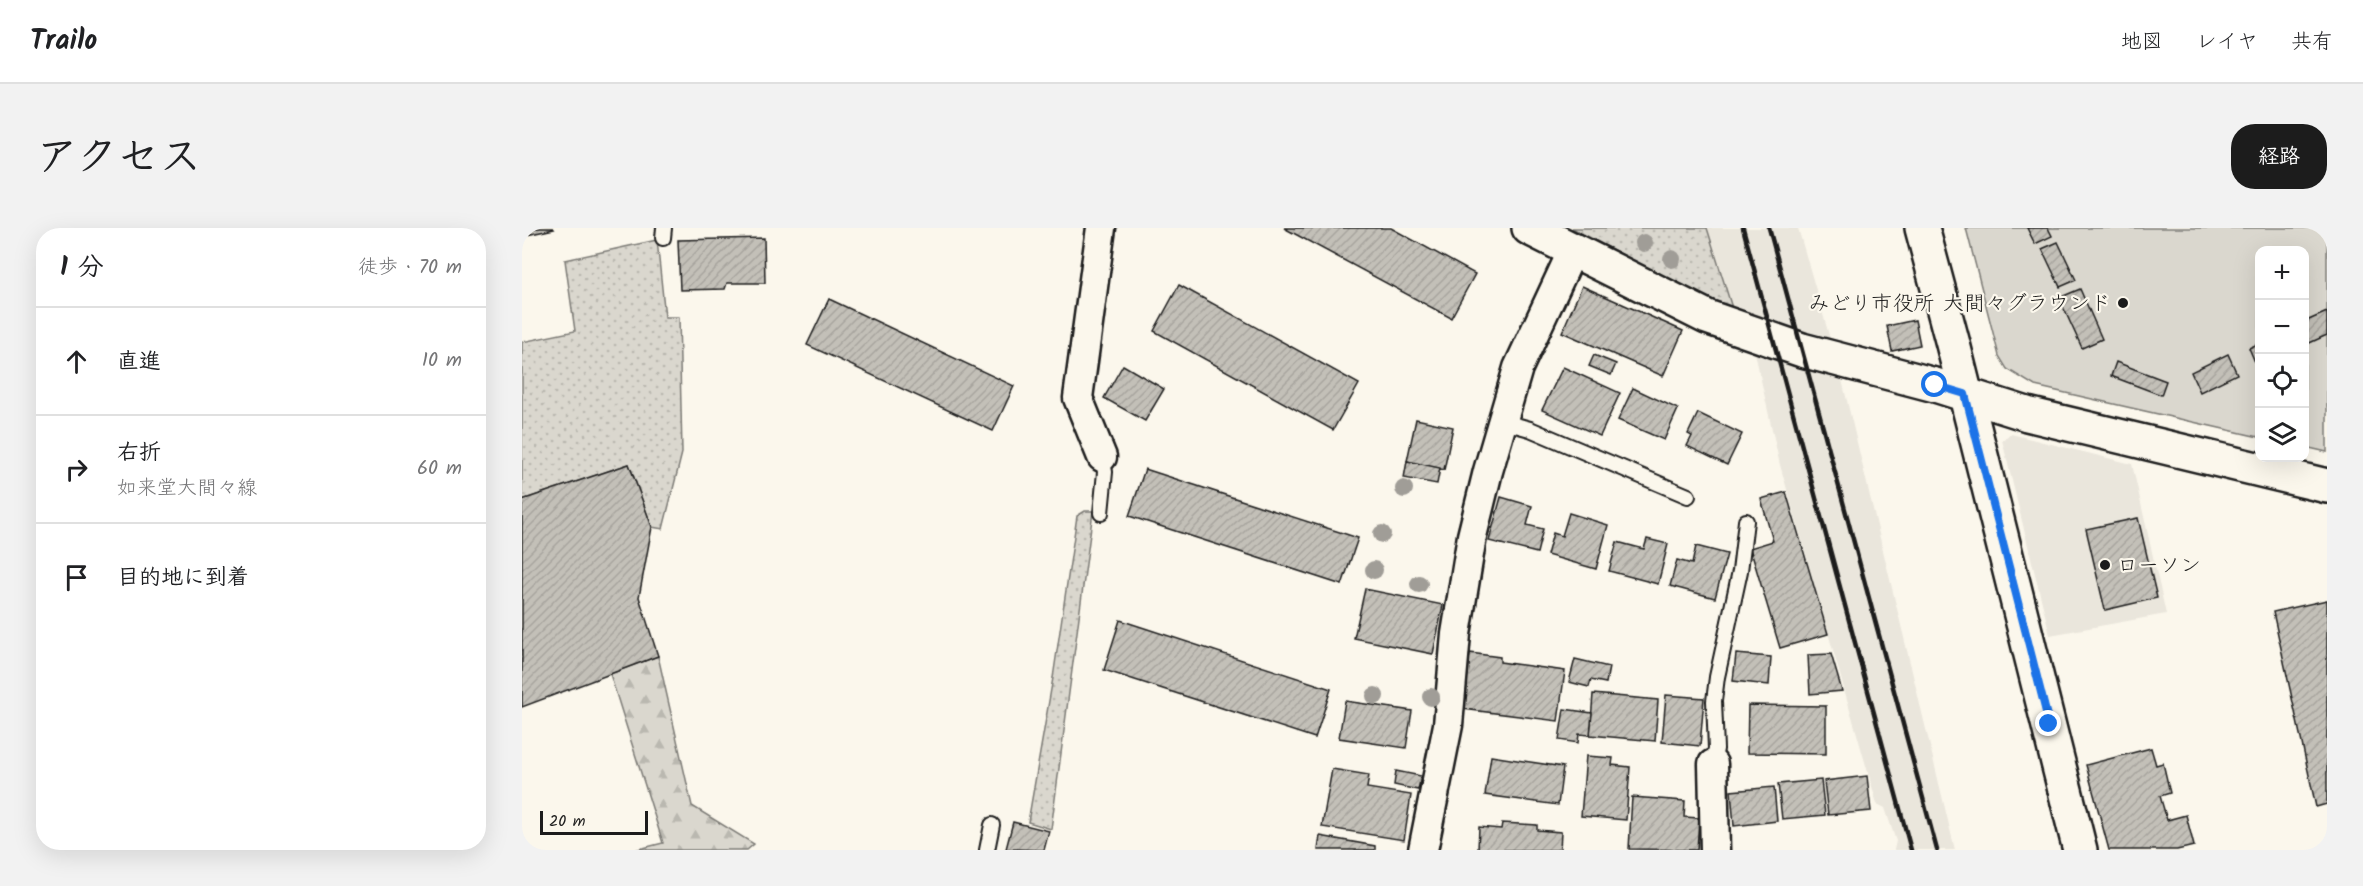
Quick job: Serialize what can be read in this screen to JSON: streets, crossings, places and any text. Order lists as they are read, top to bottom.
{
  "places": ["みどり市役所 大間々グラウンド", "ローソン"],
  "scale_bar": "20 m",
  "page": {
    "header": "Trailo",
    "nav": ["地図", "レイヤ", "共有"],
    "title": "アクセス",
    "buttons": "経路",
    "heading": ["1 分", "徒歩 · 70 m"],
    "map_buttons": ["+", "−"],
    "list": [
      ["直進", "10 m"],
      ["右折", "如来堂大間々線", "60 m"],
      "目的地に到着"
    ],
    "scale": "20 m"
  }
}
